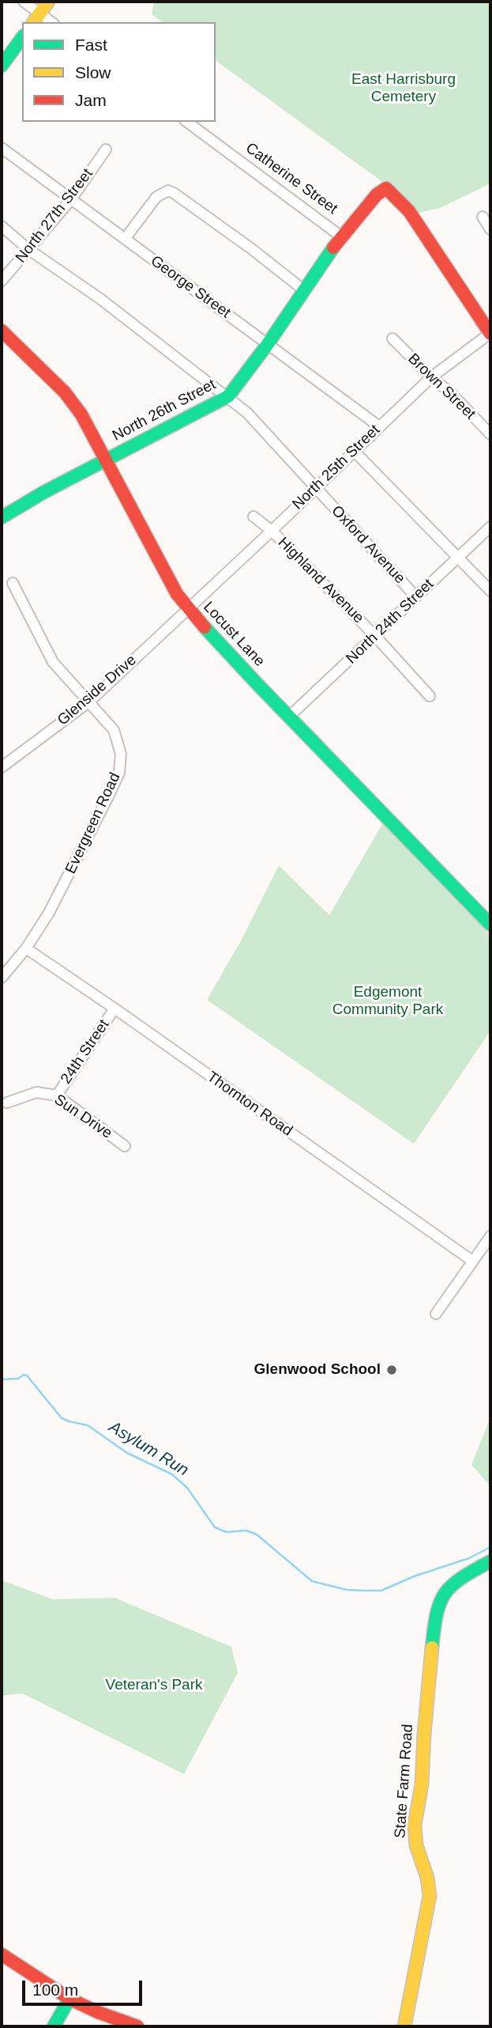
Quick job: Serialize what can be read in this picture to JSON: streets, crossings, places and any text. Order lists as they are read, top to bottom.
{
  "streets": {
    "street": [
      "Catherine Street",
      "North 27th Street",
      "George Street",
      "Brown Street",
      "North 26th Street",
      "North 25th Street",
      "Oxford Avenue",
      "Highland Avenue",
      "North 24th Street",
      "Locust Lane",
      "Glenside Drive",
      "Evergreen Road",
      "24th Street",
      "Thornton Road",
      "Sun Drive",
      "State Farm Road"
    ]
  },
  "crossings": [
    ["Catherine Street", "North 26th Street"],
    ["Catherine Street", "North 25th Street"],
    ["North 27th Street", "George Street"],
    ["George Street", "North 26th Street"],
    ["George Street", "North 25th Street"],
    ["Brown Street", "North 25th Street"],
    ["North 26th Street", "Oxford Avenue"],
    ["North 26th Street", "Locust Lane"],
    ["North 25th Street", "Oxford Avenue"],
    ["North 25th Street", "Highland Avenue"],
    ["North 25th Street", "Locust Lane"],
    ["North 25th Street", "Glenside Drive"],
    ["Oxford Avenue", "North 24th Street"],
    ["Highland Avenue", "North 24th Street"],
    ["North 24th Street", "Locust Lane"],
    ["Locust Lane", "Glenside Drive"],
    ["Glenside Drive", "Evergreen Road"],
    ["Evergreen Road", "Thornton Road"],
    ["24th Street", "Thornton Road"],
    ["24th Street", "Sun Drive"]
  ],
  "water": ["Asylum Run"],
  "parks": ["East Harrisburg Cemetery", "Edgemont Community Park", "Veteran's Park"],
  "places": ["Glenwood School"],
  "legend": ["Fast", "Slow", "Jam"],
  "scale_bar": "100 m"
}
